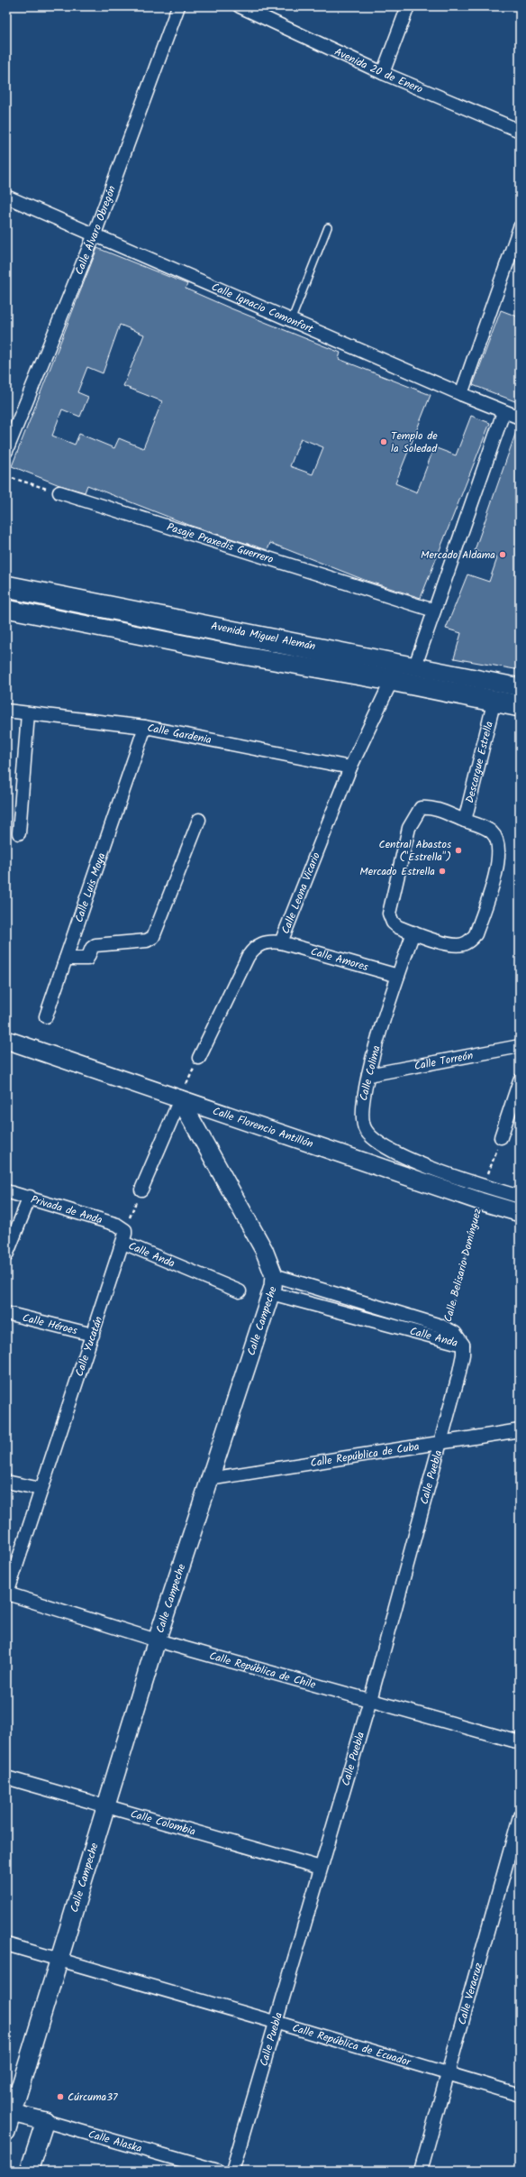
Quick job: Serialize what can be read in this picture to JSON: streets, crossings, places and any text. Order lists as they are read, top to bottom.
{
  "streets": {
    "street": [
      "Avenida 20 de Enero",
      "Calle Álvaro Obregón",
      "Calle Ignacio Comonfort",
      "Pasaje Praxedis Guerrero",
      "Avenida Miguel Alemán",
      "Calle Gardenia",
      "Descargue Estrella",
      "Calle Luis Moya",
      "Calle Leona Vicario",
      "Calle Amores",
      "Calle Torreón",
      "Calle Colima",
      "Calle Florencio Antillón",
      "Privada de Anda",
      "Calle Anda",
      "Calle Campeche",
      "Calle Héroes",
      "Calle Yucatán",
      "Calle República de Cuba",
      "Calle Puebla",
      "Calle República de Chile",
      "Calle Colombia",
      "Calle Veracruz",
      "Calle República de Ecuador",
      "Calle Alaska"
    ],
    "path": ["Calle Belisario Domínguez"]
  },
  "crossings": [
    ["Calle Álvaro Obregón", "Calle Ignacio Comonfort"],
    ["Calle Ignacio Comonfort", "Calle Leona Vicario"],
    ["Pasaje Praxedis Guerrero", "Calle Leona Vicario"],
    ["Avenida Miguel Alemán", "Descargue Estrella"],
    ["Avenida Miguel Alemán", "Calle Leona Vicario"],
    ["Calle Gardenia", "Calle Luis Moya"],
    ["Calle Gardenia", "Calle Leona Vicario"],
    ["Descargue Estrella", "Calle Colima"],
    ["Calle Leona Vicario", "Calle Amores"],
    ["Calle Amores", "Calle Colima"],
    ["Calle Torreón", "Calle Colima"],
    ["Calle Colima", "Calle Florencio Antillón"],
    ["Calle Colima", "Calle Belisario Domínguez"],
    ["Calle Florencio Antillón", "Calle Belisario Domínguez"],
    ["Calle Florencio Antillón", "Calle Campeche"],
    ["Privada de Anda", "Calle Yucatán"],
    ["Calle Anda", "Calle Belisario Domínguez"],
    ["Calle Anda", "Calle Campeche"],
    ["Calle Anda", "Calle Yucatán"],
    ["Calle Anda", "Calle Puebla"],
    ["Calle Campeche", "Calle República de Cuba"],
    ["Calle Campeche", "Calle República de Chile"],
    ["Calle Campeche", "Calle Colombia"],
    ["Calle Campeche", "Calle República de Ecuador"],
    ["Calle Campeche", "Calle Alaska"],
    ["Calle Héroes", "Calle Yucatán"],
    ["Calle Yucatán", "Calle República de Chile"],
    ["Calle República de Cuba", "Calle Puebla"],
    ["Calle Puebla", "Calle República de Chile"],
    ["Calle Puebla", "Calle Colombia"],
    ["Calle Puebla", "Calle República de Ecuador"],
    ["Calle Veracruz", "Calle República de Ecuador"]
  ],
  "places": [
    "Templo de la Soledad",
    "Mercado Aldama",
    "Central Abastos (\"Estrella\")",
    "Mercado Estrella",
    "Cúrcuma37"
  ]
}
